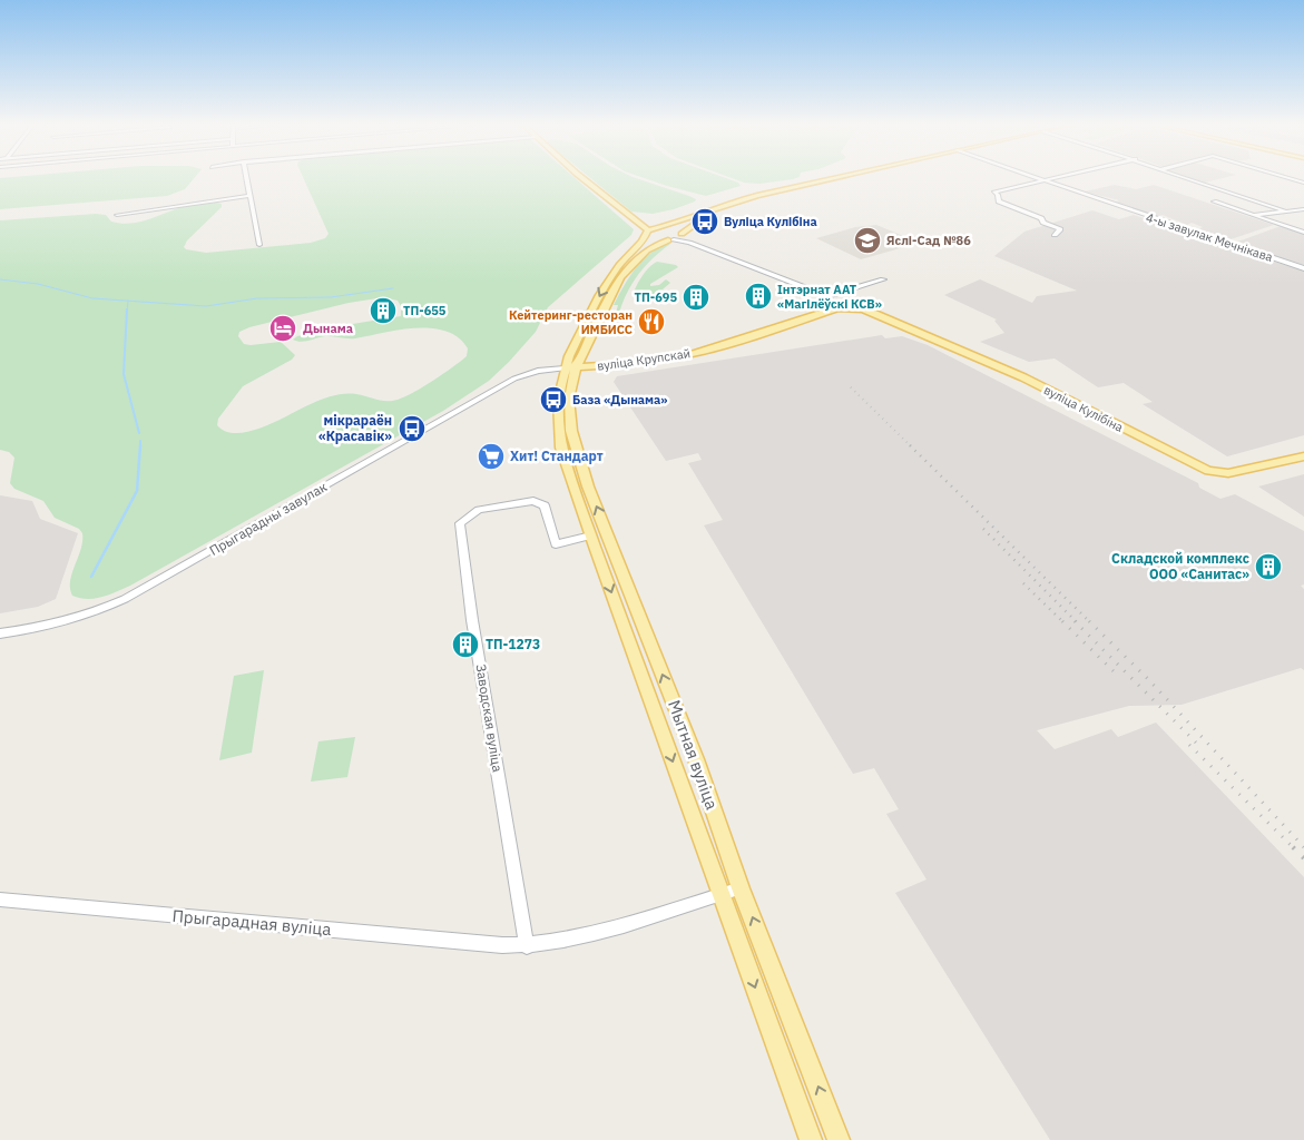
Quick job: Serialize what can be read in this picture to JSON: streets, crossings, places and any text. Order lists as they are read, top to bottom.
{
  "streets": {
    "main road": ["вуліца Крупскай", "вуліца Кулібіна", "Мытная вуліца"],
    "street": [
      "4-ы завулак Мечнікава",
      "Прыгарадны завулак",
      "Заводская вуліца",
      "Прыгарадная вуліца"
    ]
  },
  "crossings": [
    ["вуліца Крупскай", "вуліца Кулібіна"],
    ["вуліца Крупскай", "Прыгарадны завулак"],
    ["вуліца Крупскай", "Мытная вуліца"],
    ["Прыгарадны завулак", "Мытная вуліца"],
    ["Заводская вуліца", "Мытная вуліца"]
  ],
  "places": {
    "bus stop": ["Вуліца Кулібіна", "База «Дынама»", "мікрараён «Красавік»"],
    "school or university": ["Яслі-Сад №86"],
    "building": [
      "Інтэрнат ААТ «Магілёўскі КСВ»",
      "ТП-695",
      "ТП-655",
      "Складской комплекс ООО «Санитас»",
      "ТП-1273"
    ],
    "restaurant": ["Кейтеринг-ресторан ИМБИСС"],
    "hotel": ["Дынама"],
    "supermarket": ["Хит! Стандарт"]
  }
}
